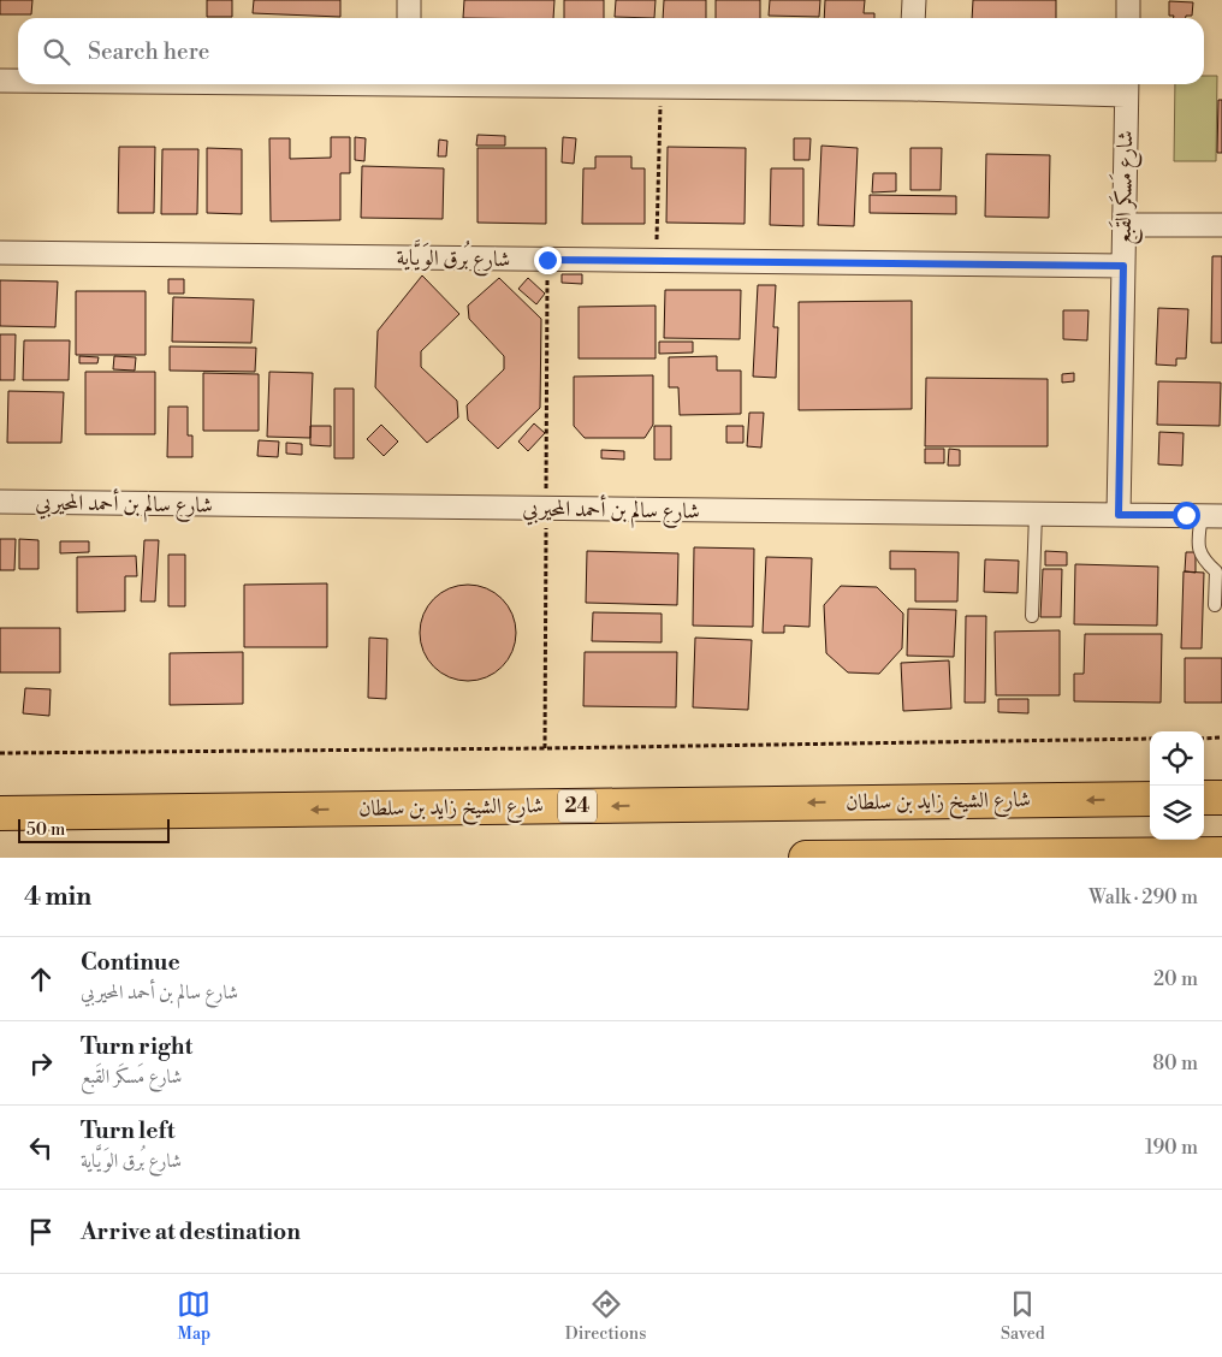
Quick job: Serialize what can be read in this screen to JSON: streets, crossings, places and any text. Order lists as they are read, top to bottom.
{
  "streets": {
    "highway": ["شارع الشيخ زايد بن سلطان", "24"],
    "street": ["شارع مَسكَر القَبع", "شارع بُرق الوَيَّاية", "شارع سالم بن أحمد المحيربي"]
  },
  "crossings": [
    ["شارع مَسكَر القَبع", "شارع بُرق الوَيَّاية"],
    ["شارع مَسكَر القَبع", "شارع سالم بن أحمد المحيربي"]
  ],
  "one_way": ["شارع الشيخ زايد بن سلطان"],
  "scale_bar": "50 m",
  "page": {
    "search": "Search here",
    "scale": "50 m",
    "heading": ["4 min", "Walk · 290 m"],
    "list": [
      ["Continue", "شارع سالم بن أحمد المحيربي", "20 m"],
      ["Turn right", "شارع مَسكَر القَبع", "80 m"],
      ["Turn left", "شارع بُرق الوَيَّاية", "190 m"],
      "Arrive at destination"
    ],
    "nav": ["Map", "Directions", "Saved"]
  }
}
